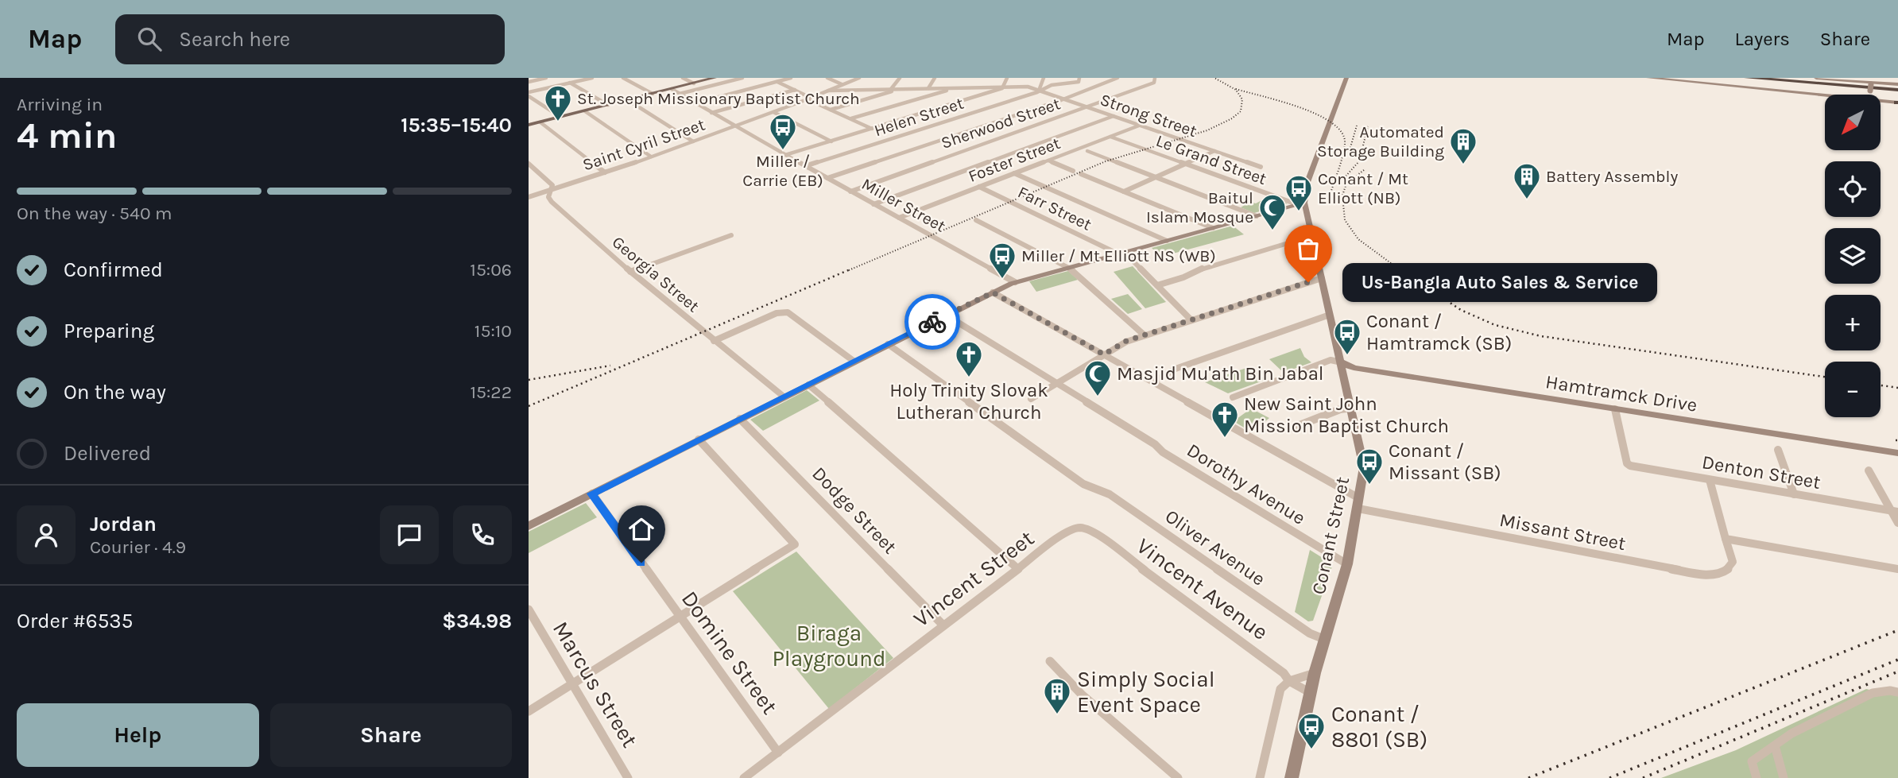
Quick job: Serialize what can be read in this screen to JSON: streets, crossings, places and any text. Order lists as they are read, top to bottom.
{
  "streets": {
    "main road": ["Hamtramck Drive", "Conant Street"],
    "street": [
      "Strong Street",
      "Helen Street",
      "Sherwood Street",
      "Saint Cyril Street",
      "Foster Street",
      "Le Grand Street",
      "Miller Street",
      "Farr Street",
      "Georgia Street",
      "Denton Street",
      "Dorothy Avenue",
      "Dodge Street",
      "Missant Street",
      "Oliver Avenue",
      "Vincent Street",
      "Vincent Avenue",
      "Domine Street",
      "Marcus Street"
    ]
  },
  "crossings": [
    ["Strong Street", "Helen Street"],
    ["Strong Street", "Sherwood Street"],
    ["Strong Street", "Saint Cyril Street"],
    ["Strong Street", "Foster Street"],
    ["Helen Street", "Miller Street"],
    ["Sherwood Street", "Miller Street"],
    ["Saint Cyril Street", "Miller Street"],
    ["Saint Cyril Street", "Georgia Street"],
    ["Foster Street", "Le Grand Street"],
    ["Foster Street", "Miller Street"],
    ["Foster Street", "Farr Street"],
    ["Le Grand Street", "Conant Street"],
    ["Hamtramck Drive", "Denton Street"],
    ["Hamtramck Drive", "Conant Street"],
    ["Dorothy Avenue", "Conant Street"],
    ["Dodge Street", "Vincent Street"],
    ["Missant Street", "Conant Street"],
    ["Conant Street", "Oliver Avenue"],
    ["Conant Street", "Vincent Avenue"],
    ["Vincent Street", "Vincent Avenue"],
    ["Vincent Street", "Domine Street"]
  ],
  "parks": ["Biraga Playground"],
  "places": {
    "church": ["St. Joseph Missionary Baptist Church", "Holy Trinity Slovak Lutheran Church", "New Saint John Mission Baptist Church"],
    "bus stop": [
      "Miller / Carrie (EB)",
      "Conant / Mt Elliott (NB)",
      "Miller / Mt Elliott NS (WB)",
      "Conant / Hamtramck (SB)",
      "Conant / Missant (SB)",
      "Conant / 8801 (SB)"
    ],
    "building": ["Automated Storage Building", "Battery Assembly", "Simply Social Event Space"],
    "mosque": ["Baitul Islam Mosque", "Masjid Mu'ath Bin Jabal"],
    "other": ["Us-Bangla Auto Sales & Service"]
  },
  "north": "bottom left",
  "page": {
    "header": "Map",
    "search": "Search here",
    "nav": ["Map", "Layers", "Share"],
    "heading": ["4 min", "Arriving in", "15:35–15:40"],
    "panel": [
      "Jordan",
      "Courier · 4.9",
      "Order #6535",
      "$34.98"
    ],
    "map_buttons": ["+", "−"],
    "bar": "On the way · 540 m",
    "list": [
      ["Confirmed", "15:06"],
      ["Preparing", "15:10"],
      ["On the way", "15:22"],
      "Delivered"
    ],
    "bubble": "Us-Bangla Auto Sales & Service",
    "buttons": ["Help", "Share"]
  }
}
